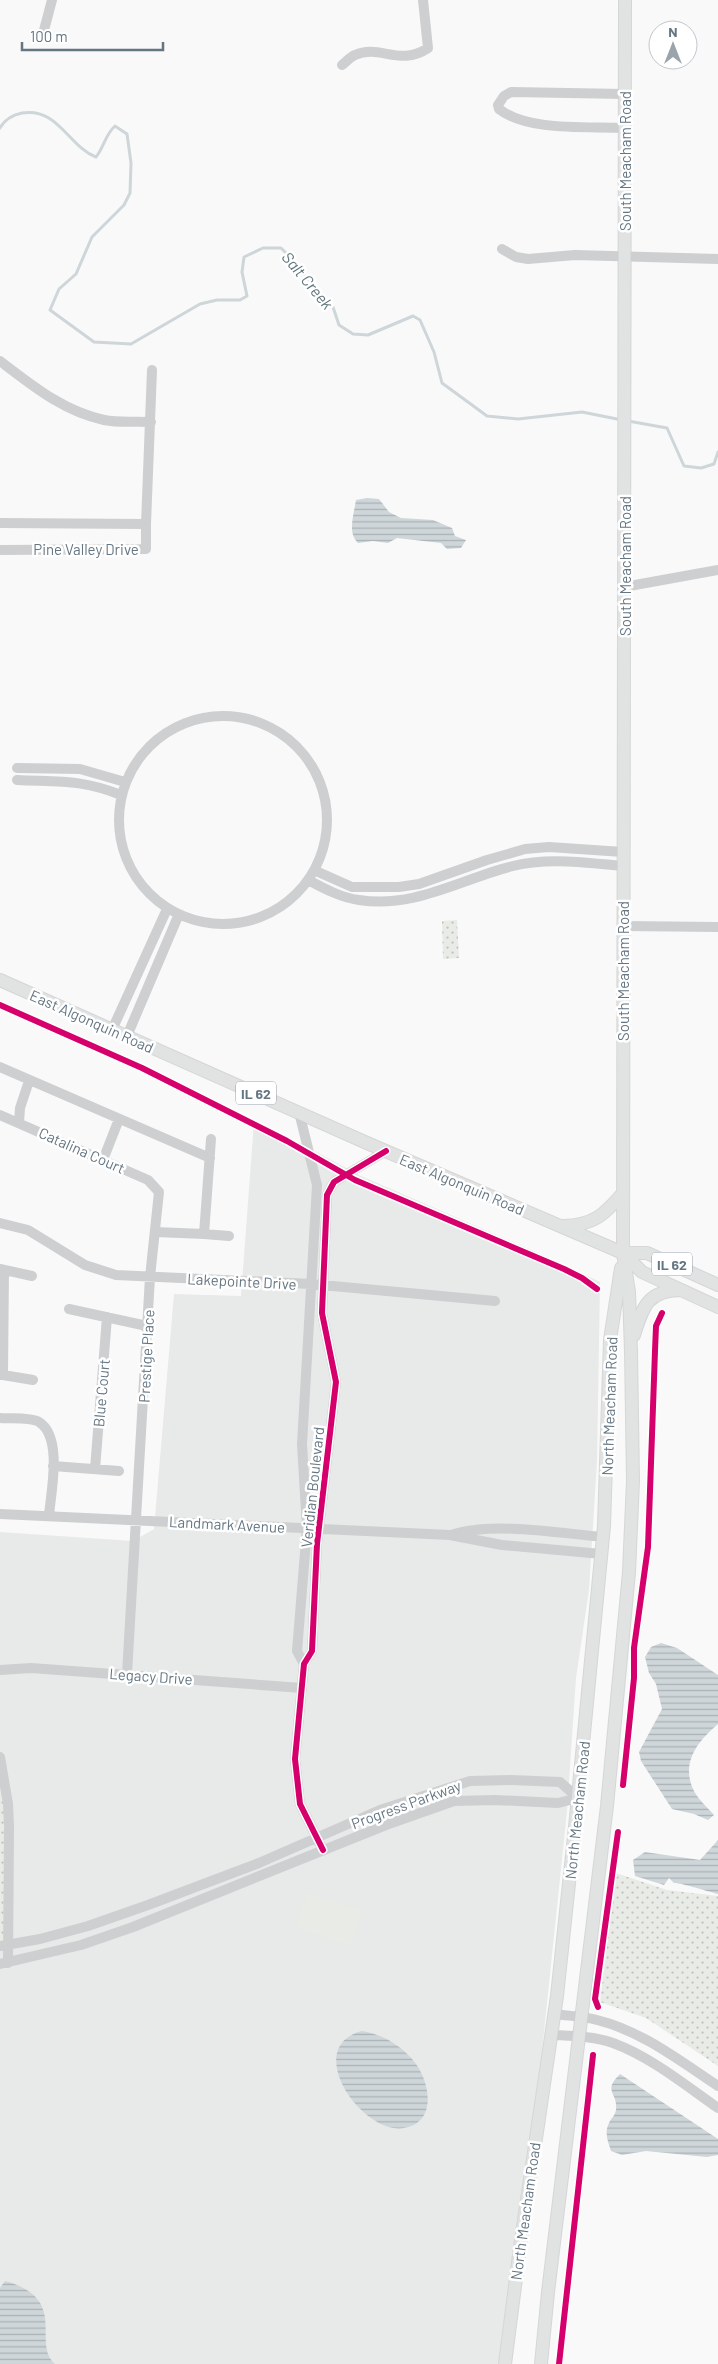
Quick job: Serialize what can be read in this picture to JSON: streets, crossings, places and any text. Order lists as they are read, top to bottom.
{
  "streets": {
    "main road": [
      "South Meacham Road",
      "East Algonquin Road",
      "IL 62",
      "North Meacham Road"
    ],
    "street": [
      "Pine Valley Drive",
      "Catalina Court",
      "Lakepointe Drive",
      "Prestige Place",
      "Blue Court",
      "Veridian Boulevard",
      "Landmark Avenue",
      "Legacy Drive",
      "Progress Parkway"
    ]
  },
  "crossings": [
    ["South Meacham Road", "North Meacham Road"],
    ["East Algonquin Road", "North Meacham Road"],
    ["East Algonquin Road", "Veridian Boulevard"],
    ["Catalina Court", "Prestige Place"],
    ["Lakepointe Drive", "Prestige Place"],
    ["Lakepointe Drive", "Veridian Boulevard"],
    ["Prestige Place", "Landmark Avenue"],
    ["Prestige Place", "Legacy Drive"],
    ["North Meacham Road", "Landmark Avenue"],
    ["North Meacham Road", "Progress Parkway"],
    ["Veridian Boulevard", "Landmark Avenue"],
    ["Veridian Boulevard", "Legacy Drive"],
    ["Veridian Boulevard", "Progress Parkway"]
  ],
  "water": ["Salt Creek"],
  "scale_bar": "100 m",
  "north": "top"
}
